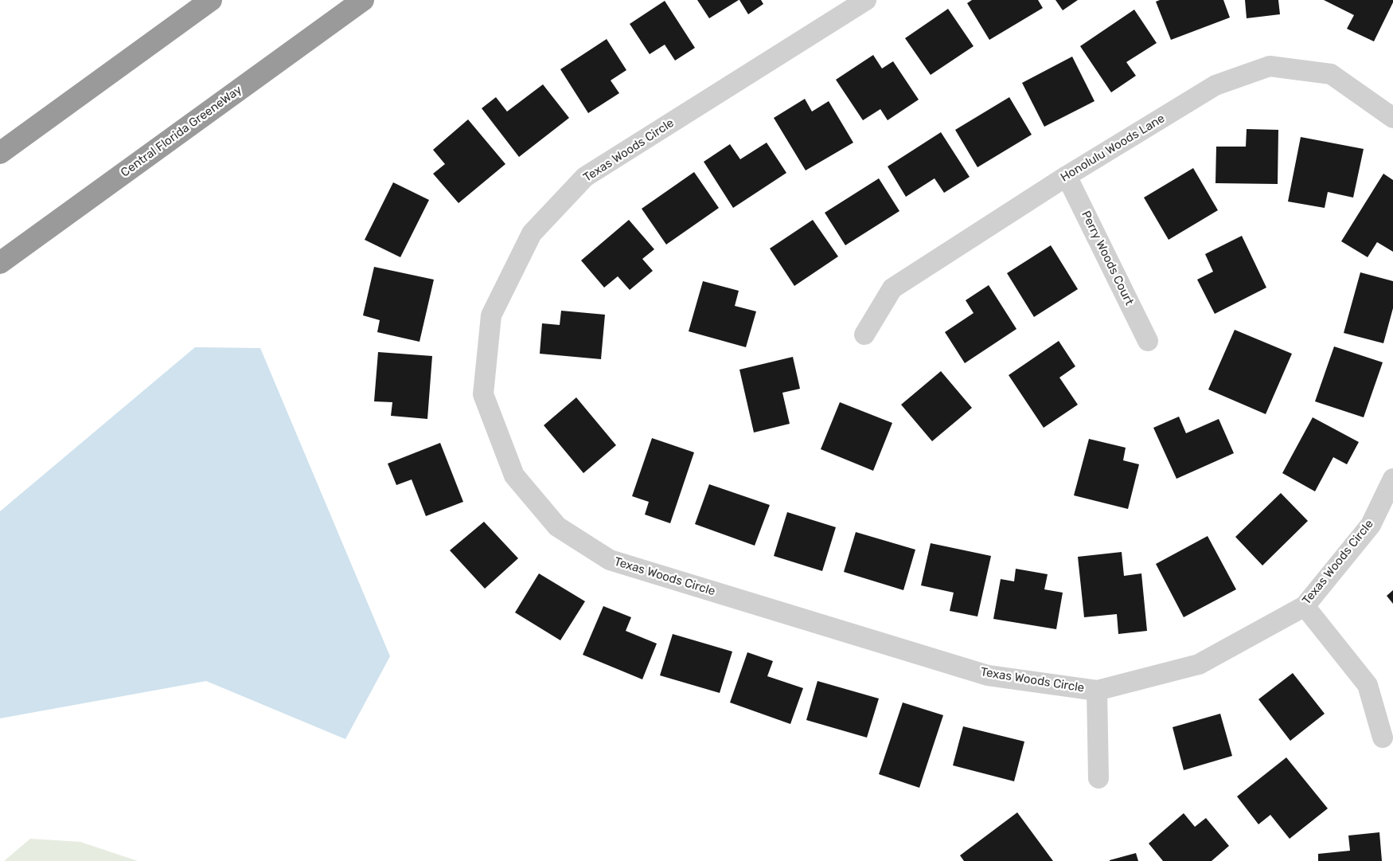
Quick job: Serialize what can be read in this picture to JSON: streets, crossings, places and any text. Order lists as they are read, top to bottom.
{
  "streets": {
    "highway": ["Central Florida GreeneWay"],
    "street": ["Honolulu Woods Lane", "Texas Woods Circle", "Perry Woods Court"]
  },
  "crossings": [
    ["Honolulu Woods Lane", "Perry Woods Court"]
  ]
}
